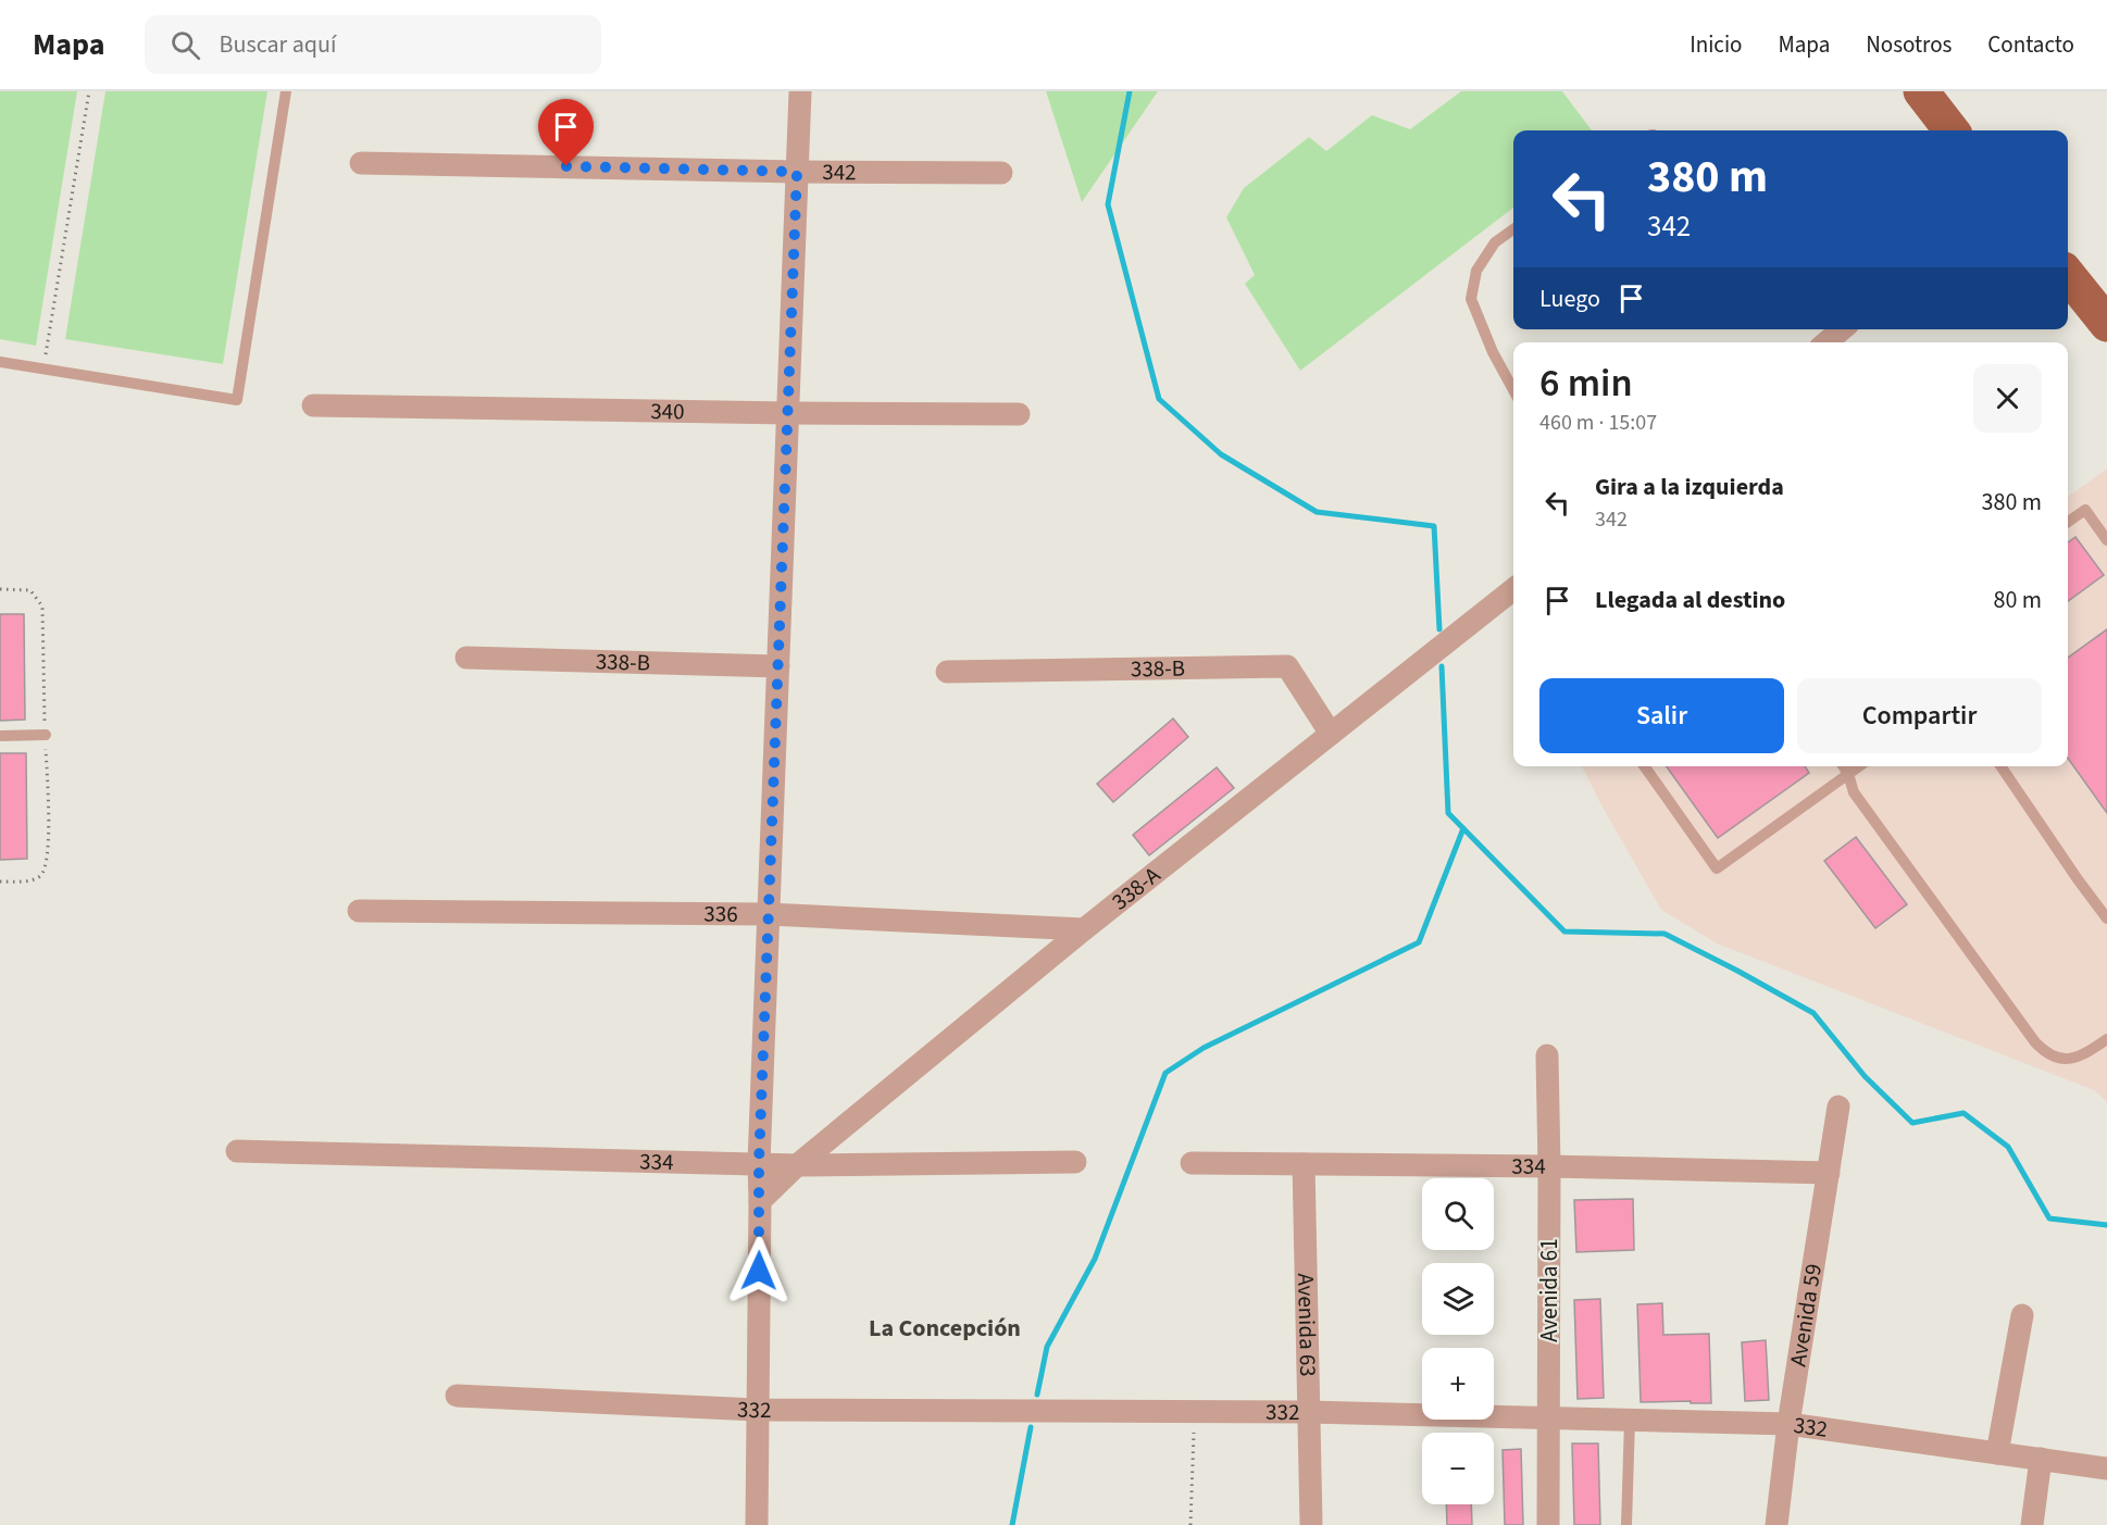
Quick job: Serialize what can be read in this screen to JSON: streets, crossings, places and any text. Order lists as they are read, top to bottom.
{
  "streets": {
    "street": [
      "342",
      "340",
      "338-B",
      "338-A",
      "336",
      "334",
      "Avenida 61",
      "Avenida 59",
      "Avenida 63",
      "332"
    ]
  },
  "crossings": [
    ["338-B", "338-A"],
    ["338-A", "336"],
    ["338-A", "334"],
    ["334", "Avenida 61"],
    ["334", "Avenida 59"],
    ["334", "Avenida 63"],
    ["Avenida 61", "332"],
    ["Avenida 59", "332"],
    ["Avenida 63", "332"]
  ],
  "districts": ["La Concepción"],
  "page": {
    "header": "Mapa",
    "search": "Buscar aquí",
    "nav": [
      "Inicio",
      "Mapa",
      "Nosotros",
      "Contacto"
    ],
    "turn": ["380 m", "342"],
    "then": "Luego",
    "heading": ["6 min", "460 m · 15:07"],
    "list": [
      {
        "name": "Gira a la izquierda",
        "note": "342",
        "value": "380 m"
      },
      {
        "name": "Llegada al destino",
        "value": "80 m"
      }
    ],
    "buttons": ["Salir", "Compartir"],
    "map_buttons": ["+", "−"]
  }
}
